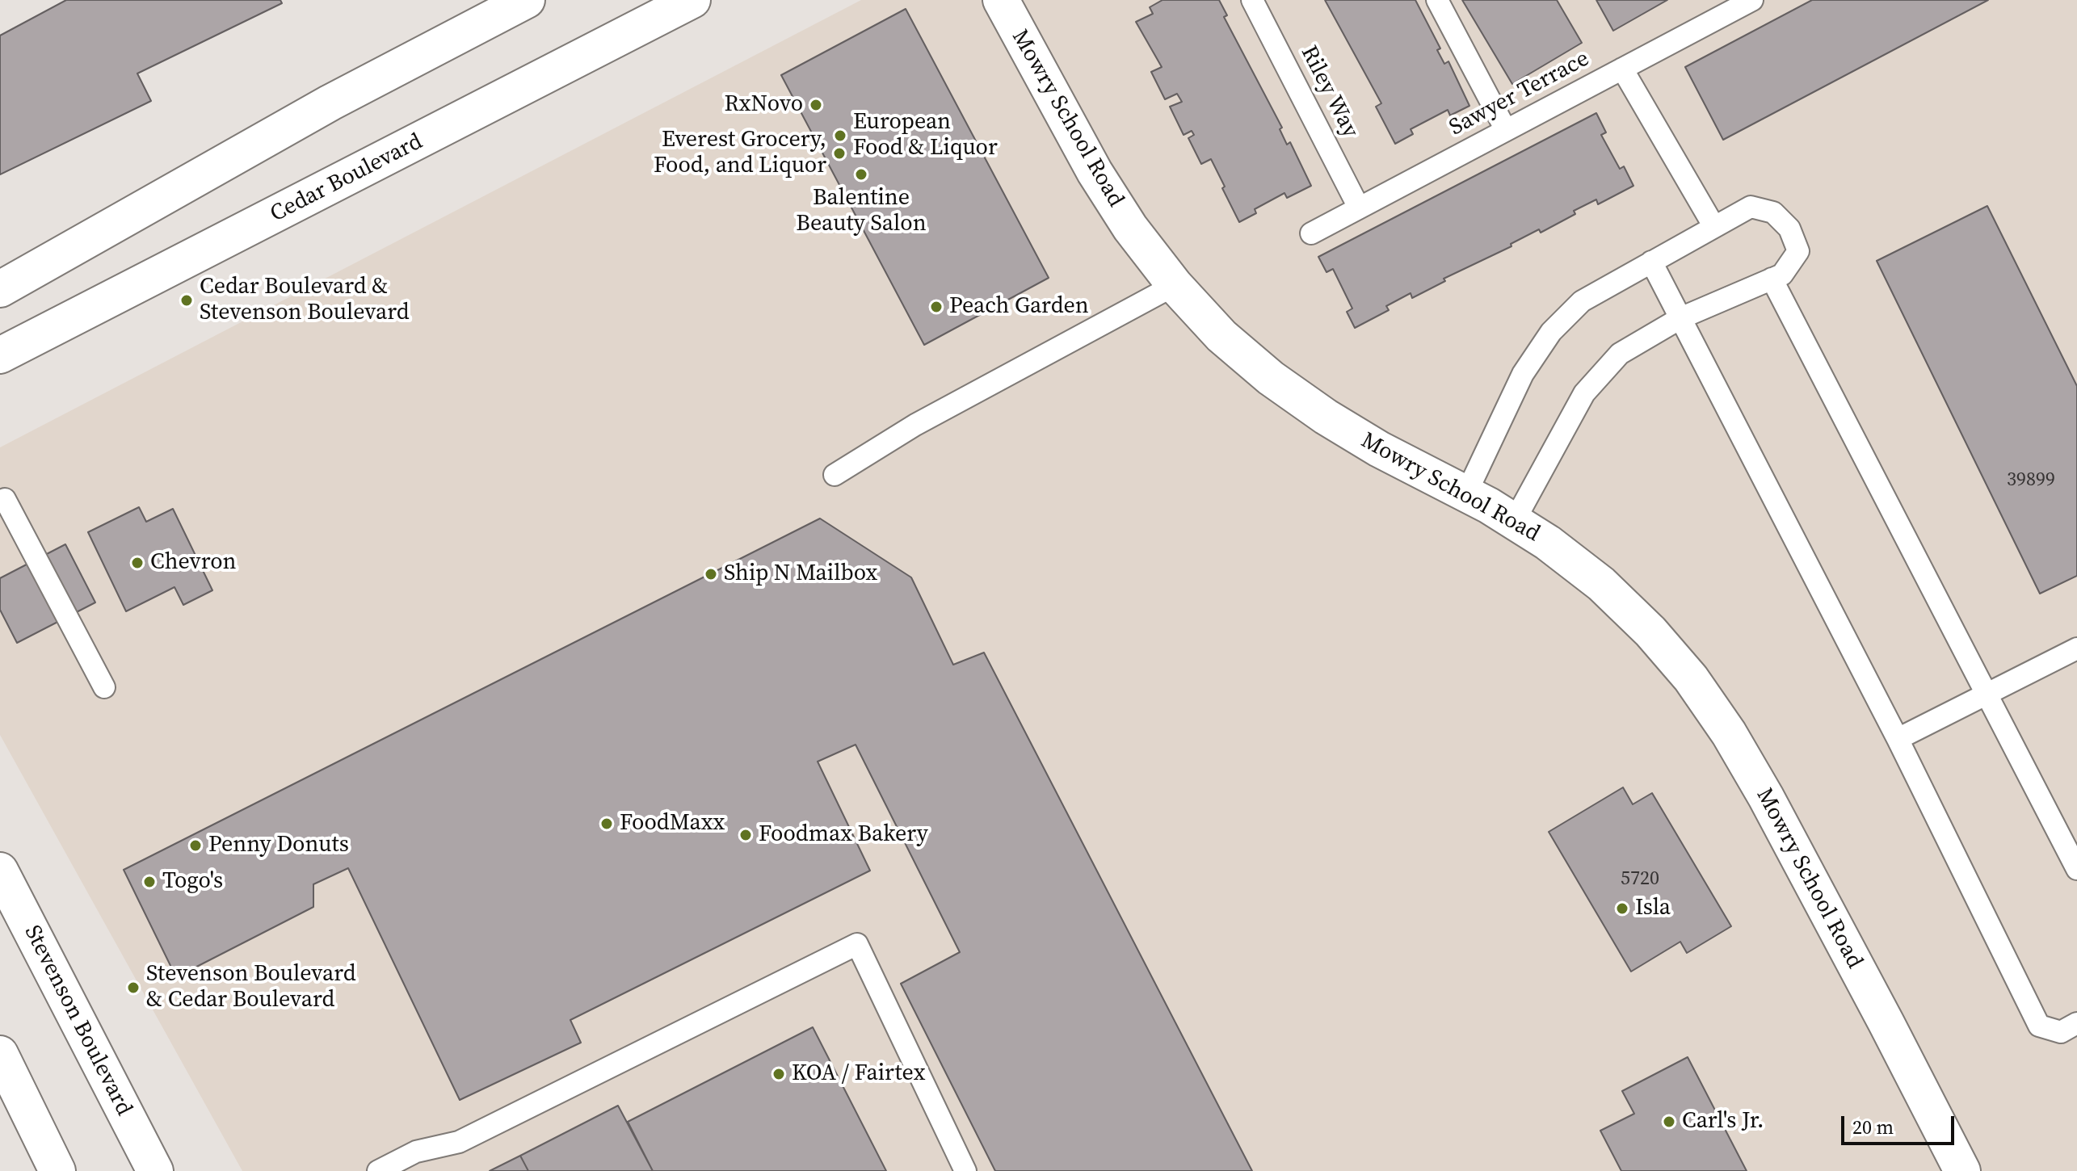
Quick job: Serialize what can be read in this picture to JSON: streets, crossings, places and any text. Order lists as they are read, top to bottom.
{
  "streets": {
    "main road": ["Mowry School Road", "Cedar Boulevard", "Stevenson Boulevard"],
    "lane": ["Riley Way", "Sawyer Terrace"]
  },
  "crossings": [
    ["Riley Way", "Sawyer Terrace"]
  ],
  "places": [
    "RxNovo",
    "European Food & Liquor",
    "Everest Grocery, Food, and Liquor",
    "Balentine Beauty Salon",
    "Cedar Boulevard & Stevenson Boulevard",
    "Peach Garden",
    "Chevron",
    "Ship N Mailbox",
    "FoodMaxx",
    "Foodmax Bakery",
    "Penny Donuts",
    "Togo's",
    "Isla",
    "Stevenson Boulevard & Cedar Boulevard",
    "KOA / Fairtex",
    "Carl's Jr."
  ],
  "house_numbers": ["39899", "5720"],
  "scale_bar": "20 m"
}
